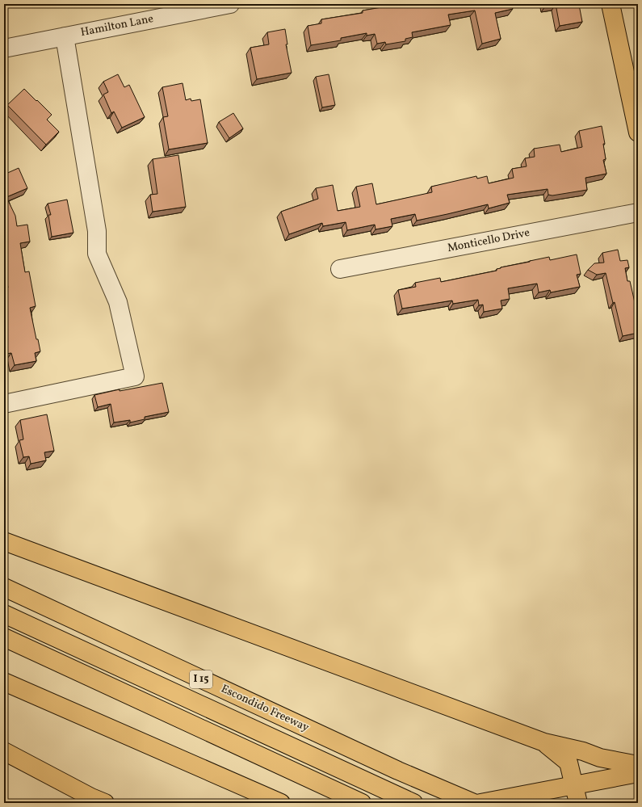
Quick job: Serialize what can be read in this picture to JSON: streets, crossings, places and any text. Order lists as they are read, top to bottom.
{
  "streets": {
    "main road": ["I 15", "Escondido Freeway"],
    "street": ["Hamilton Lane", "Monticello Drive"]
  }
}
